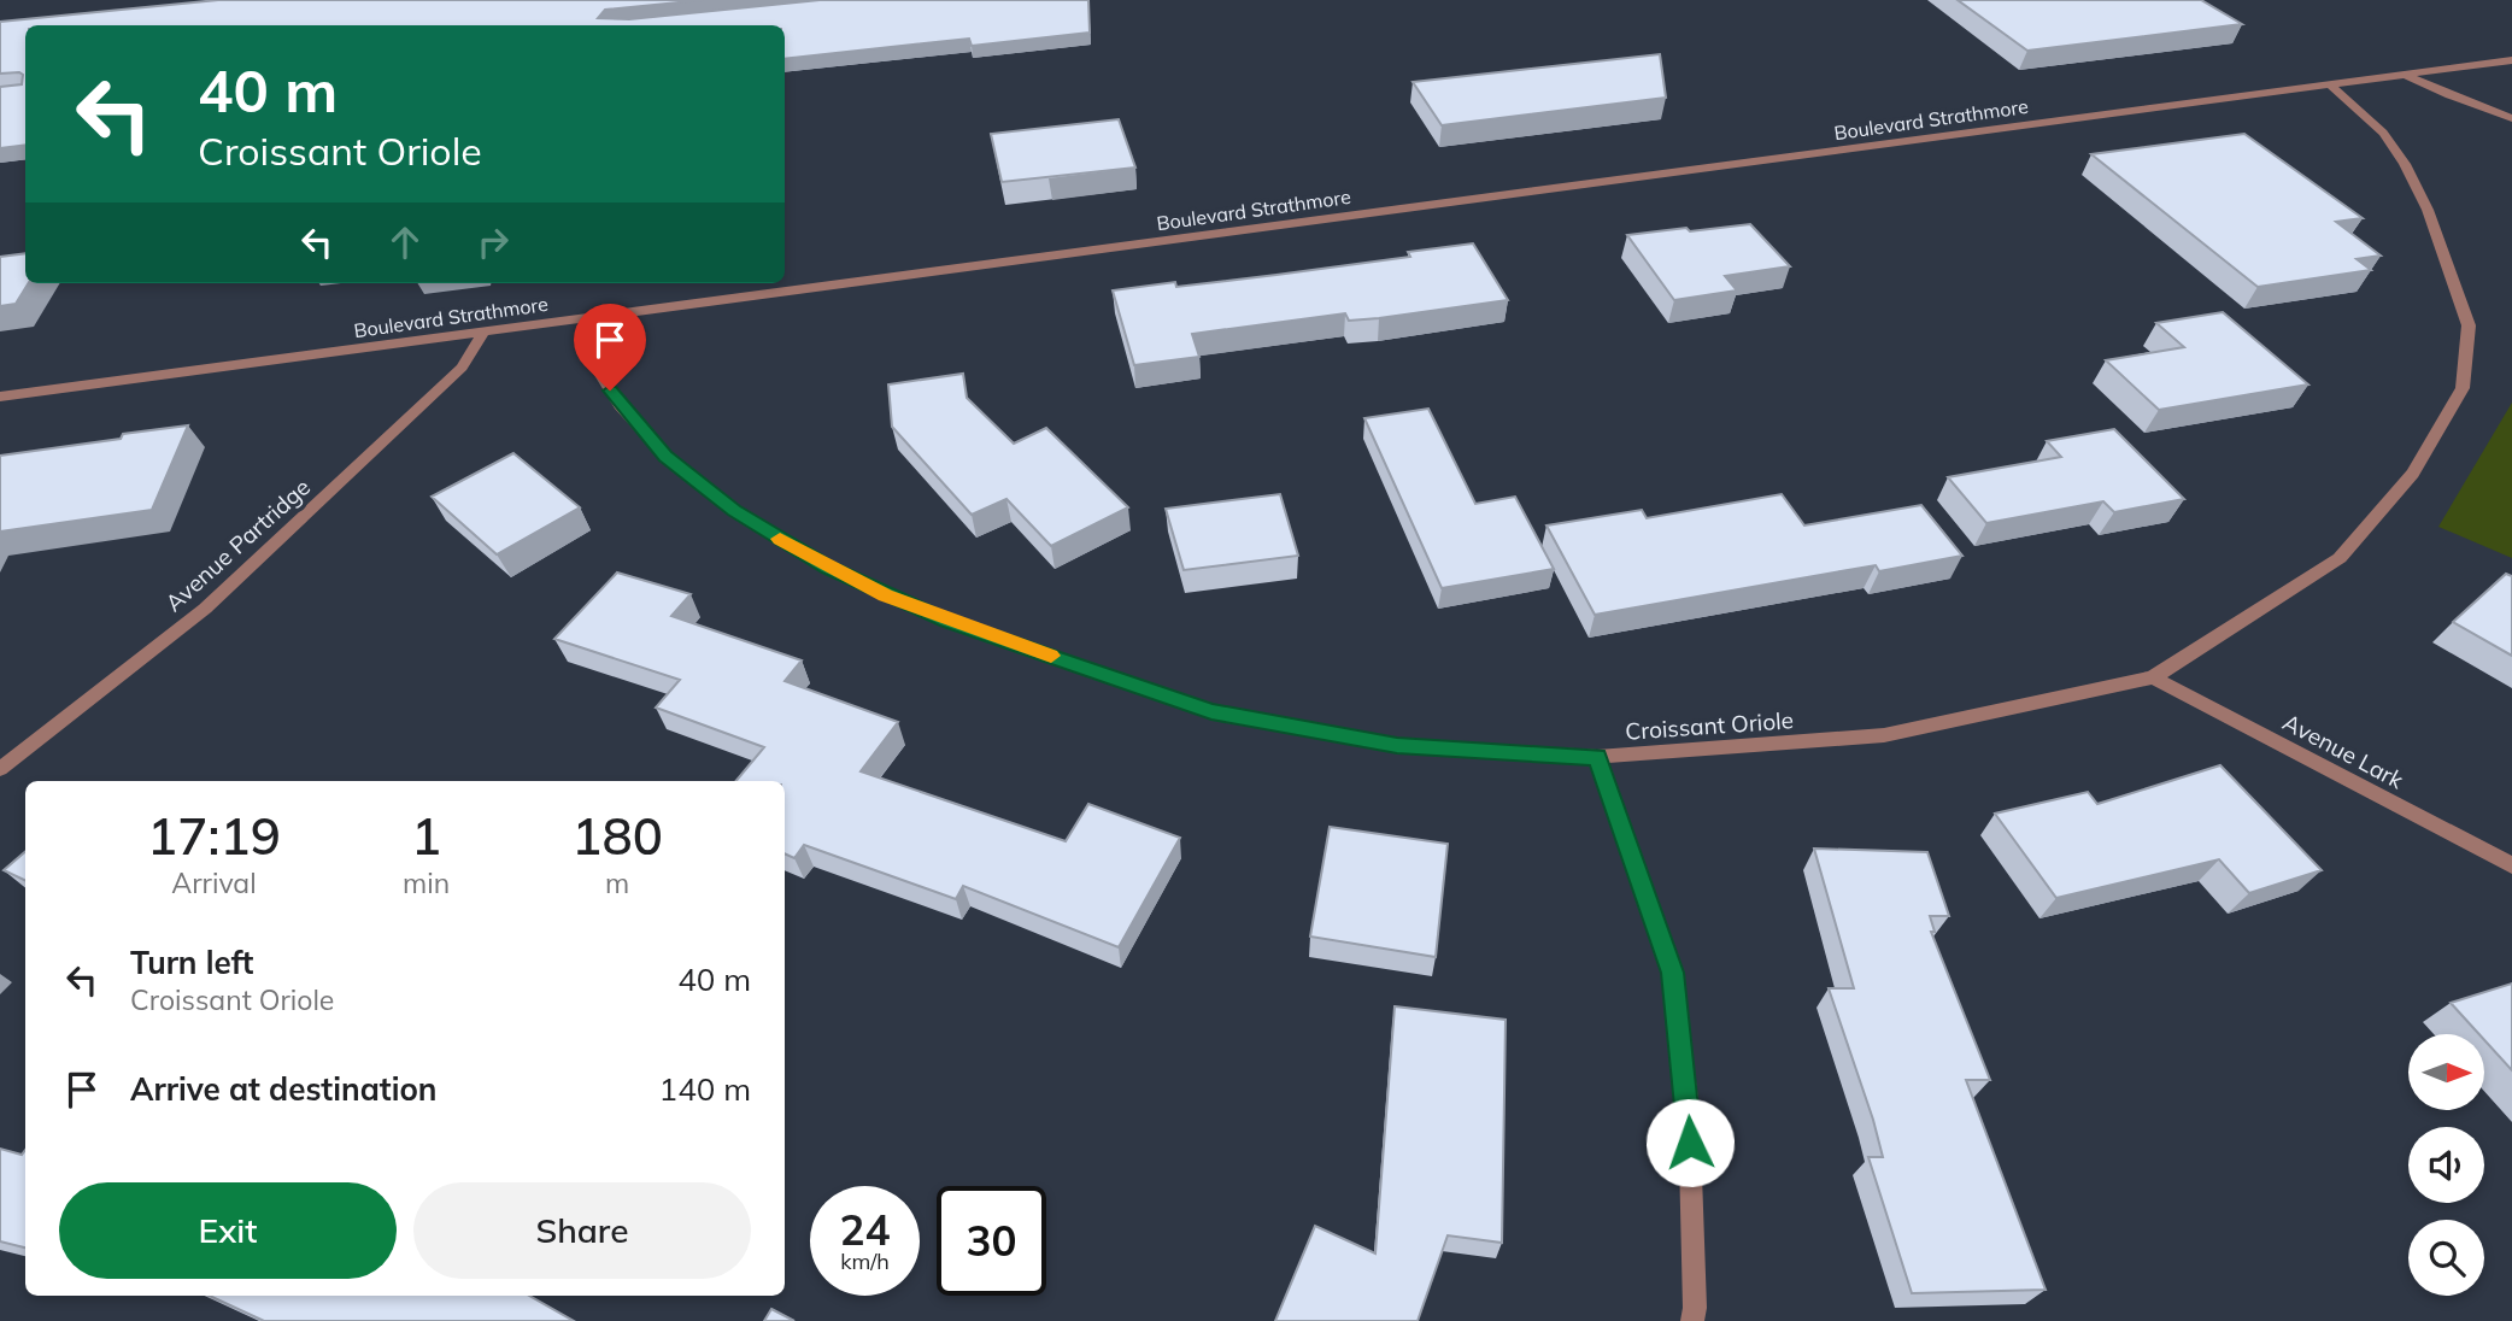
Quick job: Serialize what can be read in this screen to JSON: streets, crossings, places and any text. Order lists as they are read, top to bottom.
{
  "streets": {
    "street": [
      "Boulevard Strathmore",
      "Avenue Partridge",
      "Croissant Oriole",
      "Avenue Lark"
    ]
  },
  "crossings": [
    ["Boulevard Strathmore", "Avenue Partridge"],
    ["Boulevard Strathmore", "Croissant Oriole"],
    ["Croissant Oriole", "Avenue Lark"]
  ],
  "north": "right",
  "page": {
    "turn": ["40 m", "Croissant Oriole"],
    "eta": [
      "17:19",
      "Arrival",
      "1",
      "min",
      "180",
      "m"
    ],
    "list": [
      {
        "name": "Turn left",
        "note": "Croissant Oriole",
        "value": "40 m"
      },
      {
        "name": "Arrive at destination",
        "value": "140 m"
      }
    ],
    "buttons": ["Exit", "Share"],
    "speed": "24 km/h",
    "limit": "30"
  }
}
